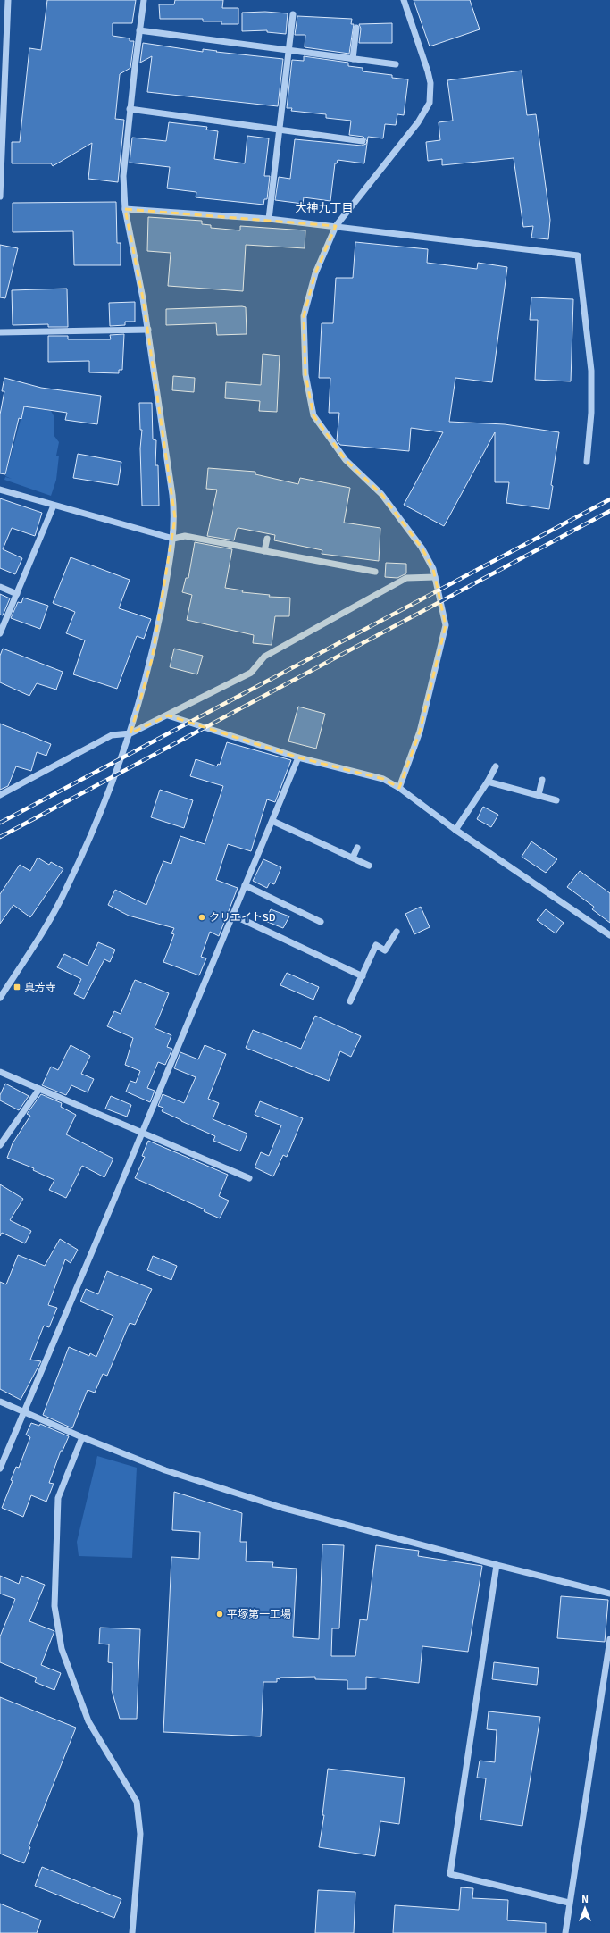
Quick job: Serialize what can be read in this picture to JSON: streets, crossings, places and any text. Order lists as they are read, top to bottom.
{
  "districts": ["大神九丁目"],
  "places": {
    "other": ["クリエイトSD", "平塚第一工場"],
    "transit": ["真芳寺"]
  },
  "north": "top"
}
